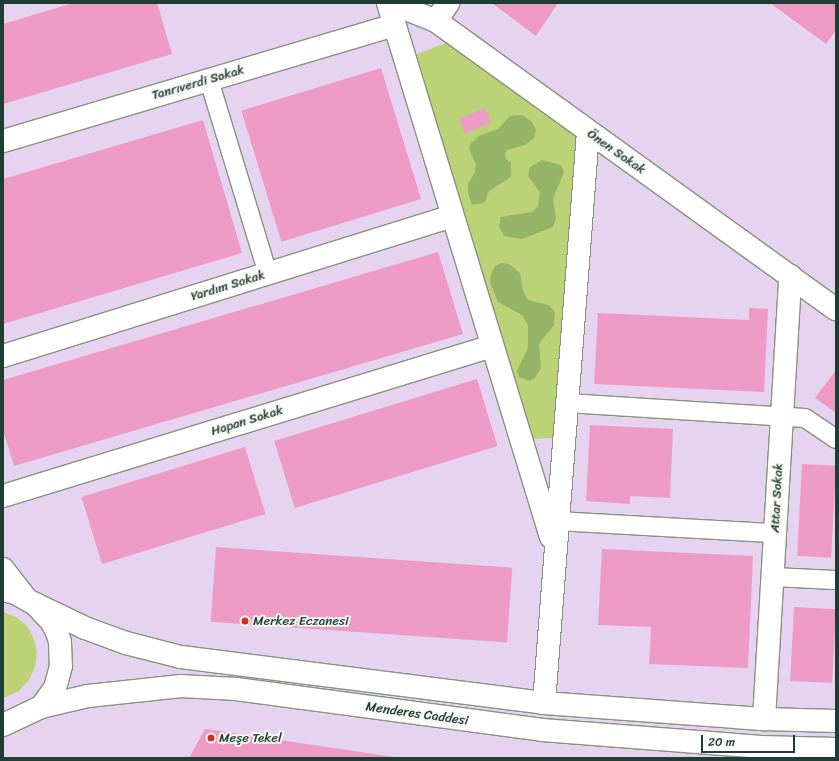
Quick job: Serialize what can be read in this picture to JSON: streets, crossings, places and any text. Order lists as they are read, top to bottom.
{
  "streets": {
    "street": [
      "Tanrıverdi Sokak",
      "Önen Sokak",
      "Yardım Sokak",
      "Hapan Sokak",
      "Attar Sokak",
      "Menderes Caddesi"
    ]
  },
  "crossings": [
    ["Önen Sokak", "Attar Sokak"],
    ["Attar Sokak", "Menderes Caddesi"]
  ],
  "places": ["Merkez Eczanesi", "Meşe Tekel"],
  "scale_bar": "20 m"
}
